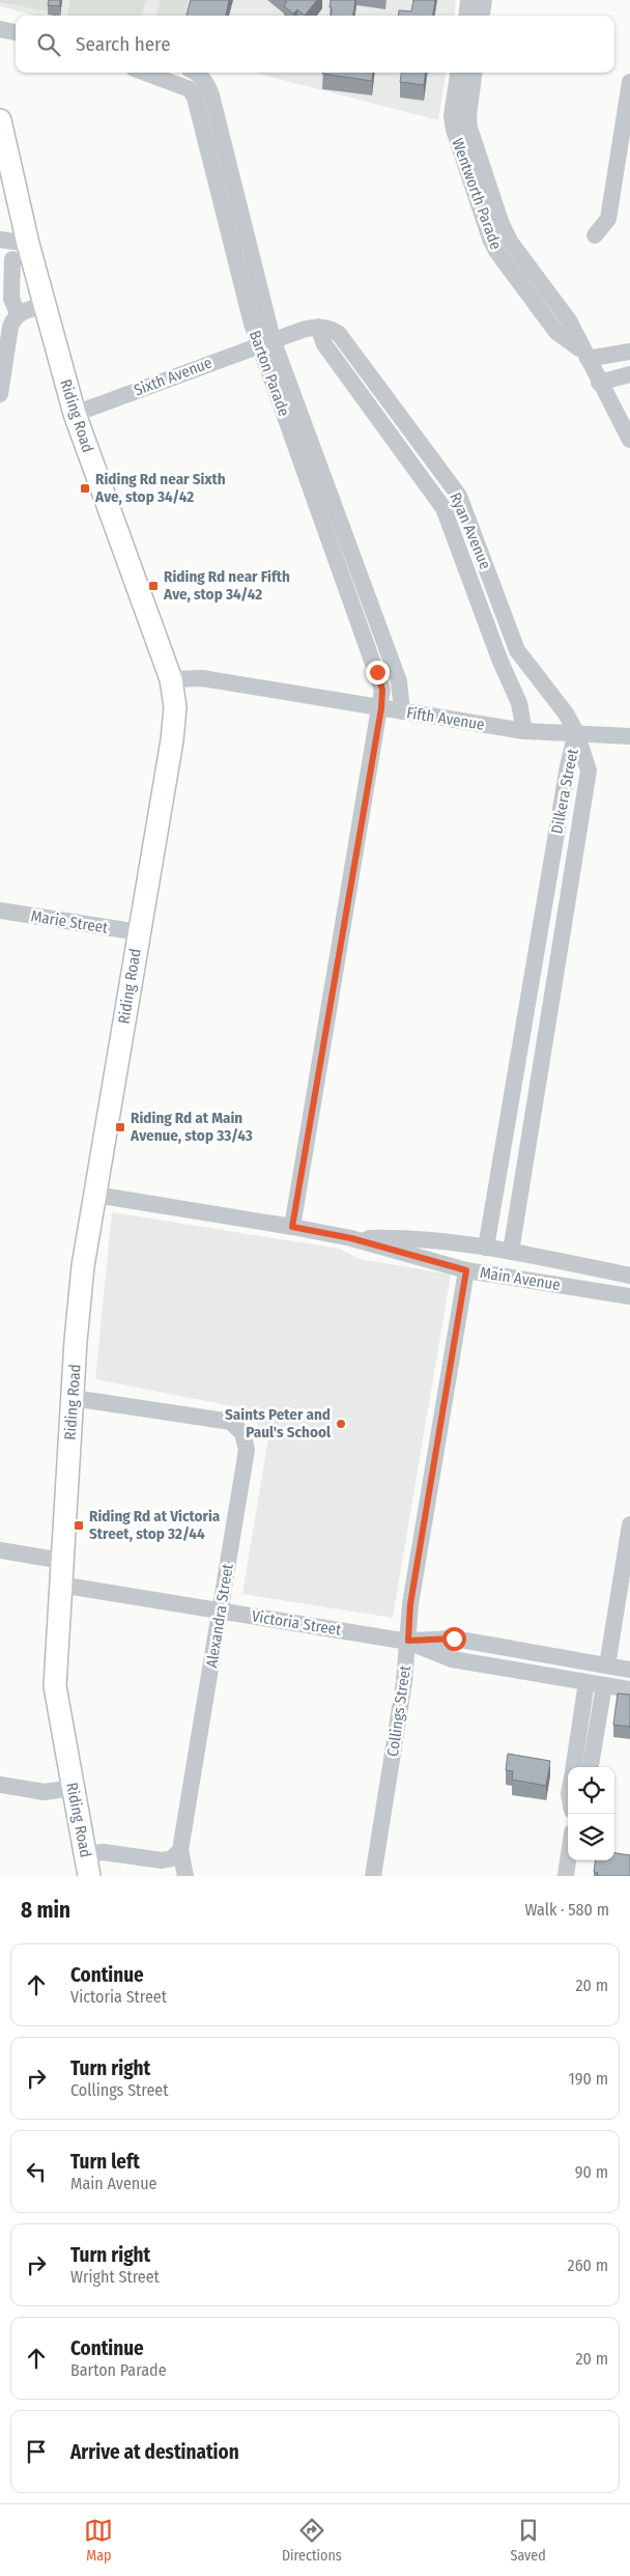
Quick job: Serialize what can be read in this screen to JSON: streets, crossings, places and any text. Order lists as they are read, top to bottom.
{
  "streets": {
    "main road": ["Riding Road"],
    "street": [
      "Wentworth Parade",
      "Barton Parade",
      "Sixth Avenue",
      "Ryan Avenue",
      "Fifth Avenue",
      "Dilkera Street",
      "Marie Street",
      "Main Avenue",
      "Alexandra Street",
      "Victoria Street",
      "Collings Street"
    ]
  },
  "crossings": [
    ["Barton Parade", "Sixth Avenue"],
    ["Barton Parade", "Fifth Avenue"],
    ["Barton Parade", "Main Avenue"],
    ["Sixth Avenue", "Riding Road"],
    ["Riding Road", "Fifth Avenue"],
    ["Riding Road", "Marie Street"],
    ["Riding Road", "Main Avenue"],
    ["Riding Road", "Alexandra Street"],
    ["Riding Road", "Victoria Street"],
    ["Ryan Avenue", "Fifth Avenue"],
    ["Ryan Avenue", "Dilkera Street"],
    ["Fifth Avenue", "Dilkera Street"],
    ["Dilkera Street", "Main Avenue"],
    ["Main Avenue", "Collings Street"],
    ["Alexandra Street", "Victoria Street"],
    ["Victoria Street", "Collings Street"]
  ],
  "places": {
    "transit": [
      "Riding Rd near Sixth Ave, stop 34/42",
      "Riding Rd near Fifth Ave, stop 34/42",
      "Riding Rd at Main Avenue, stop 33/43",
      "Riding Rd at Victoria Street, stop 32/44"
    ],
    "other": ["Saints Peter and Paul's School"]
  },
  "page": {
    "search": "Search here",
    "heading": ["8 min", "Walk · 580 m"],
    "list": [
      ["Continue", "Victoria Street", "20 m"],
      ["Turn right", "Collings Street", "190 m"],
      ["Turn left", "Main Avenue", "90 m"],
      ["Turn right", "Wright Street", "260 m"],
      ["Continue", "Barton Parade", "20 m"],
      "Arrive at destination"
    ],
    "nav": ["Map", "Directions", "Saved"]
  }
}
